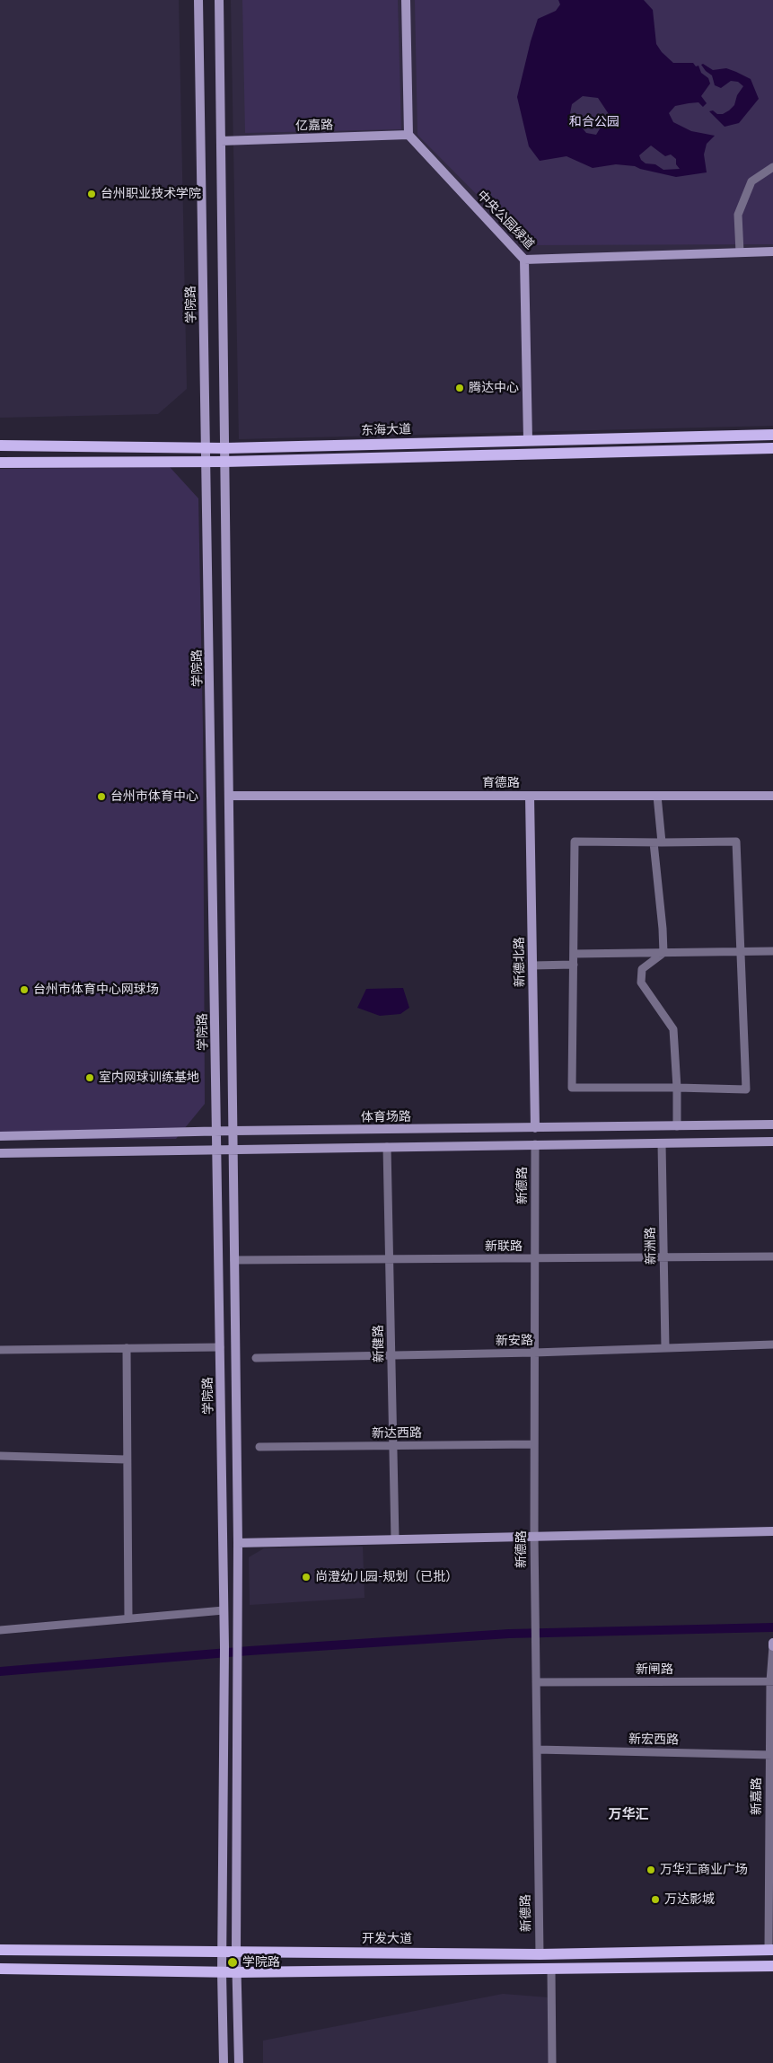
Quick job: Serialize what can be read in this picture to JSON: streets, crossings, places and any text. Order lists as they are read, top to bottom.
{
  "streets": {
    "main road": [
      "亿嘉路",
      "中央公园绿道",
      "学院路",
      "东海大道",
      "育德路",
      "新德北路",
      "体育场路",
      "新嘉路",
      "开发大道"
    ],
    "street": [
      "新德路",
      "新洲路",
      "新联路",
      "新安路",
      "新健路",
      "新达西路",
      "新闸路",
      "新宏西路"
    ]
  },
  "crossings": [
    ["亿嘉路", "中央公园绿道"],
    ["学院路", "东海大道"],
    ["学院路", "体育场路"],
    ["学院路", "开发大道"],
    ["育德路", "新德北路"],
    ["新德北路", "体育场路"],
    ["新德路", "新联路"],
    ["新德路", "新安路"],
    ["新德路", "新达西路"],
    ["新德路", "新闸路"],
    ["新德路", "新宏西路"],
    ["新德路", "开发大道"],
    ["新洲路", "新联路"],
    ["新洲路", "新安路"],
    ["新联路", "新健路"],
    ["新安路", "新健路"],
    ["新健路", "新达西路"],
    ["新闸路", "新嘉路"],
    ["新宏西路", "新嘉路"],
    ["新嘉路", "开发大道"]
  ],
  "districts": ["万华汇"],
  "parks": ["和合公园"],
  "places": [
    "台州职业技术学院",
    "腾达中心",
    "台州市体育中心",
    "台州市体育中心网球场",
    "室内网球训练基地",
    "尚澄幼儿园-规划（已批）",
    "万华汇商业广场",
    "万达影城",
    "学院路"
  ]
}
